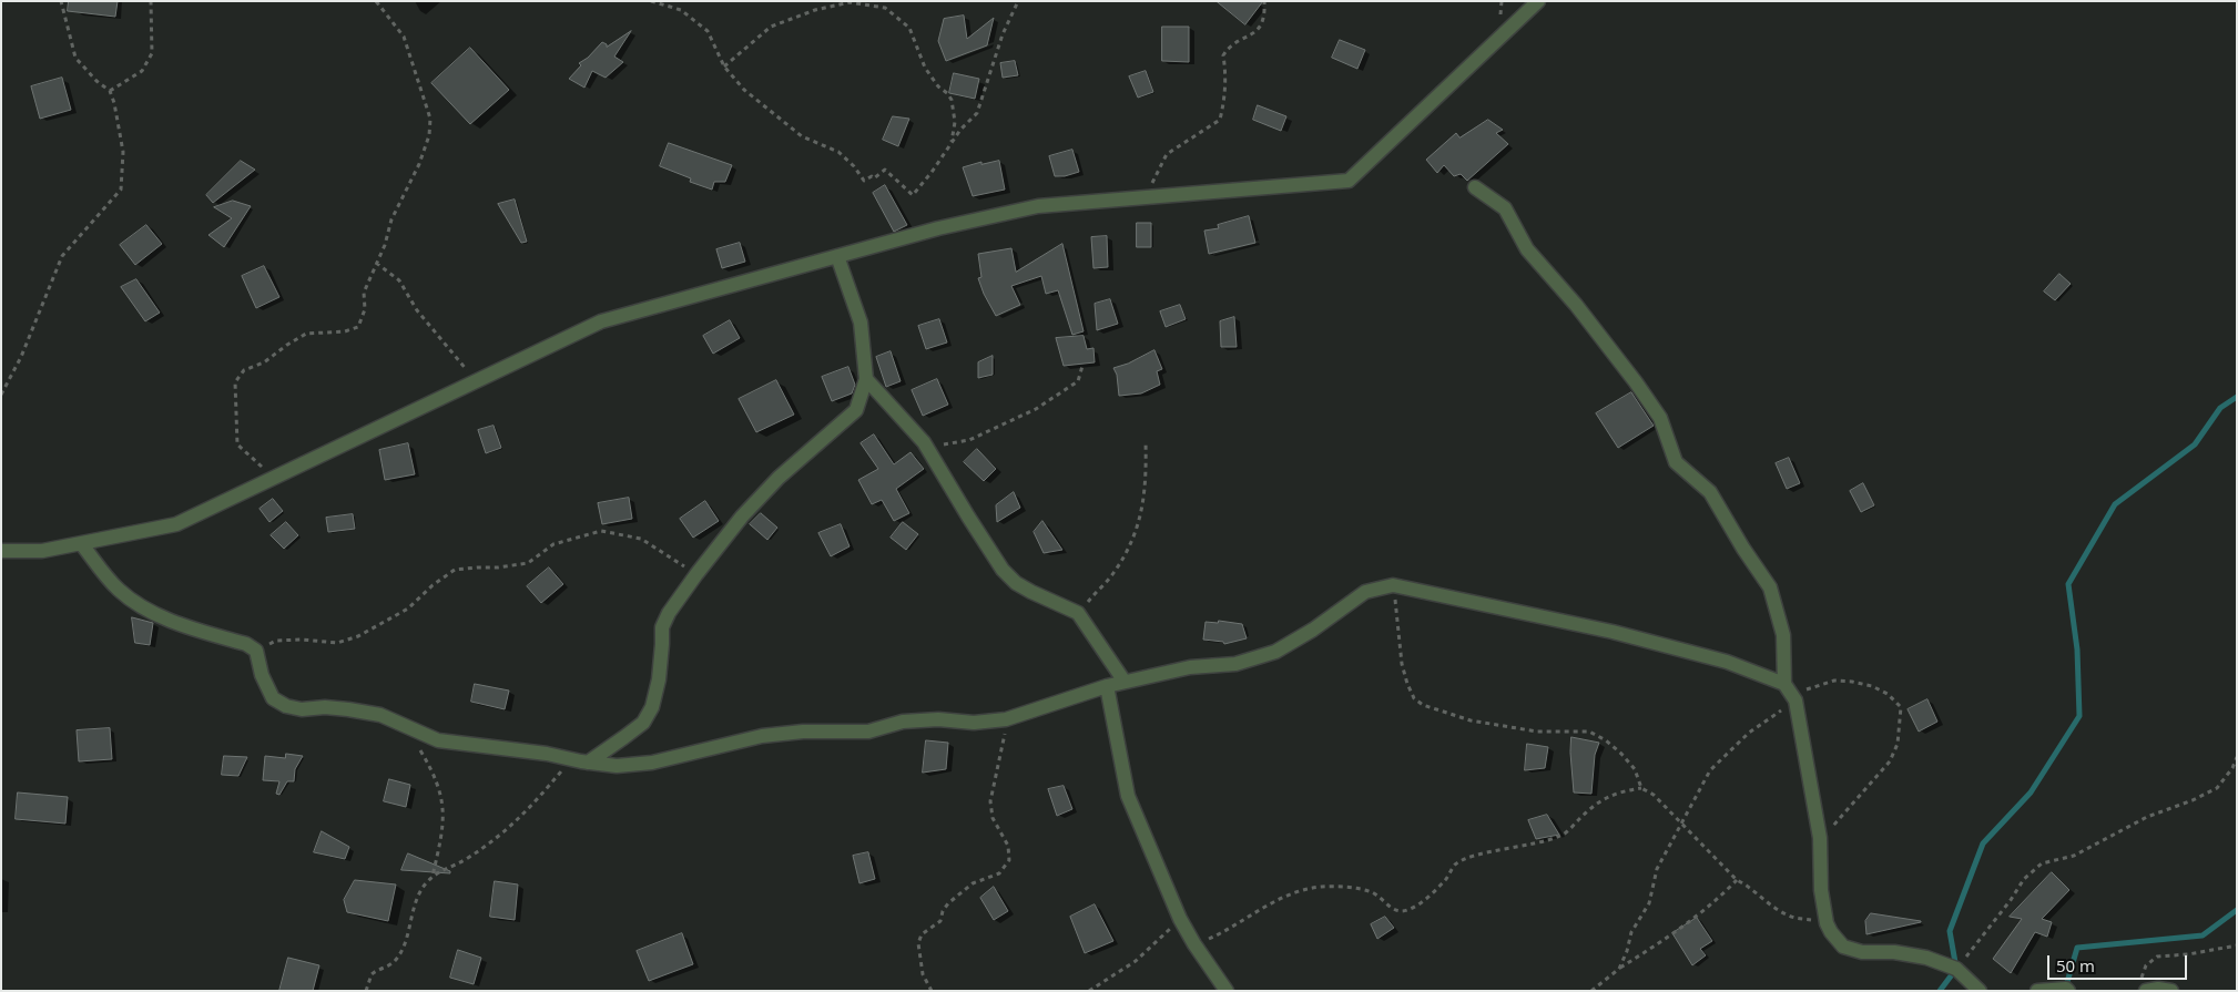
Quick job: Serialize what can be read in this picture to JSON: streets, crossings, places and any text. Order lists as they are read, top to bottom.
{
  "scale_bar": "50 m"
}
